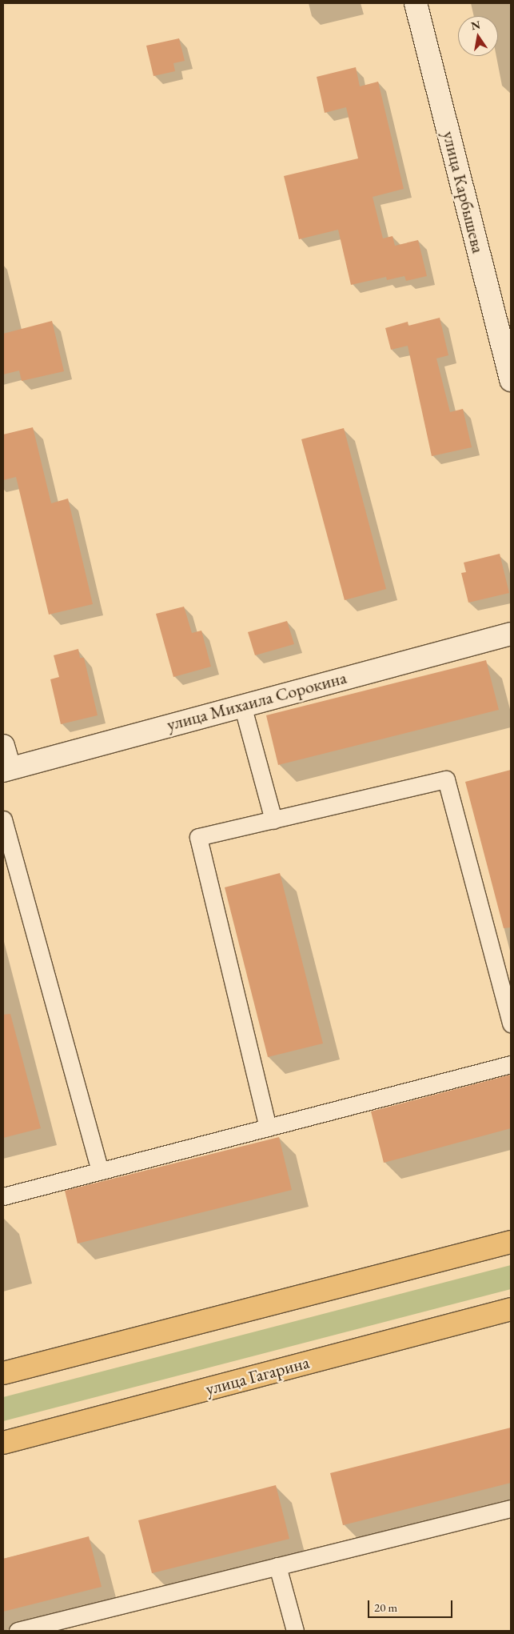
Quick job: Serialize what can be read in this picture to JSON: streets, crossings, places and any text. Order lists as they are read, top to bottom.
{
  "streets": {
    "main road": ["улица Гагарина"],
    "street": ["улица Карбышева", "улица Михаила Сорокина"]
  },
  "scale_bar": "20 m",
  "north": "top"
}
